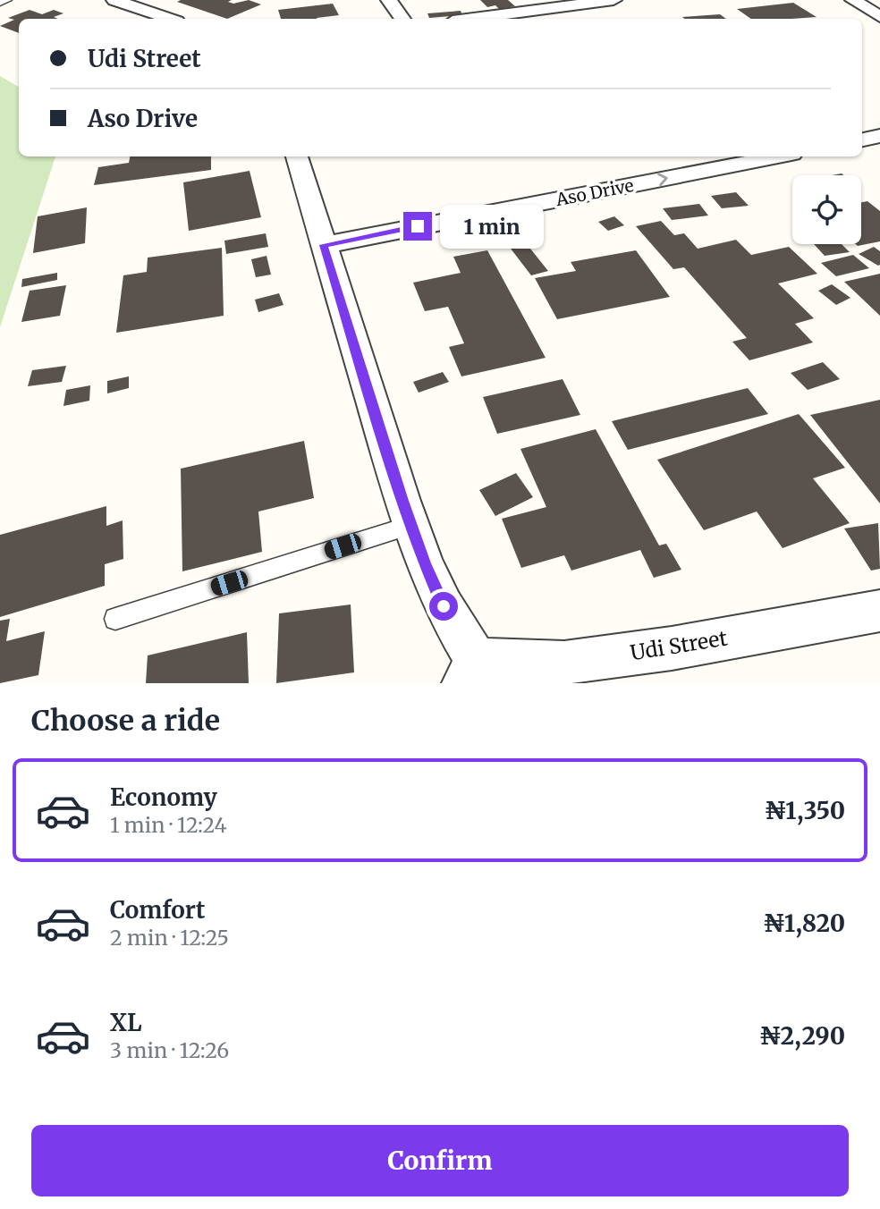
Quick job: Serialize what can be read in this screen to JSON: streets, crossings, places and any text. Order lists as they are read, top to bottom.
{
  "streets": {
    "street": ["Aso Drive", "Udi Street"]
  },
  "crossings": [
    ["Aso Drive", "Udi Street"]
  ],
  "page": {
    "banner": ["Udi Street", "Aso Drive"],
    "bubble": "1 min",
    "heading": "Choose a ride",
    "list": [
      {
        "name": "Economy",
        "note": "1 min · 12:24",
        "value": "₦1,350"
      },
      {
        "name": "Comfort",
        "note": "2 min · 12:25",
        "value": "₦1,820"
      },
      {
        "name": "XL",
        "note": "3 min · 12:26",
        "value": "₦2,290"
      }
    ],
    "buttons": "Confirm"
  }
}
